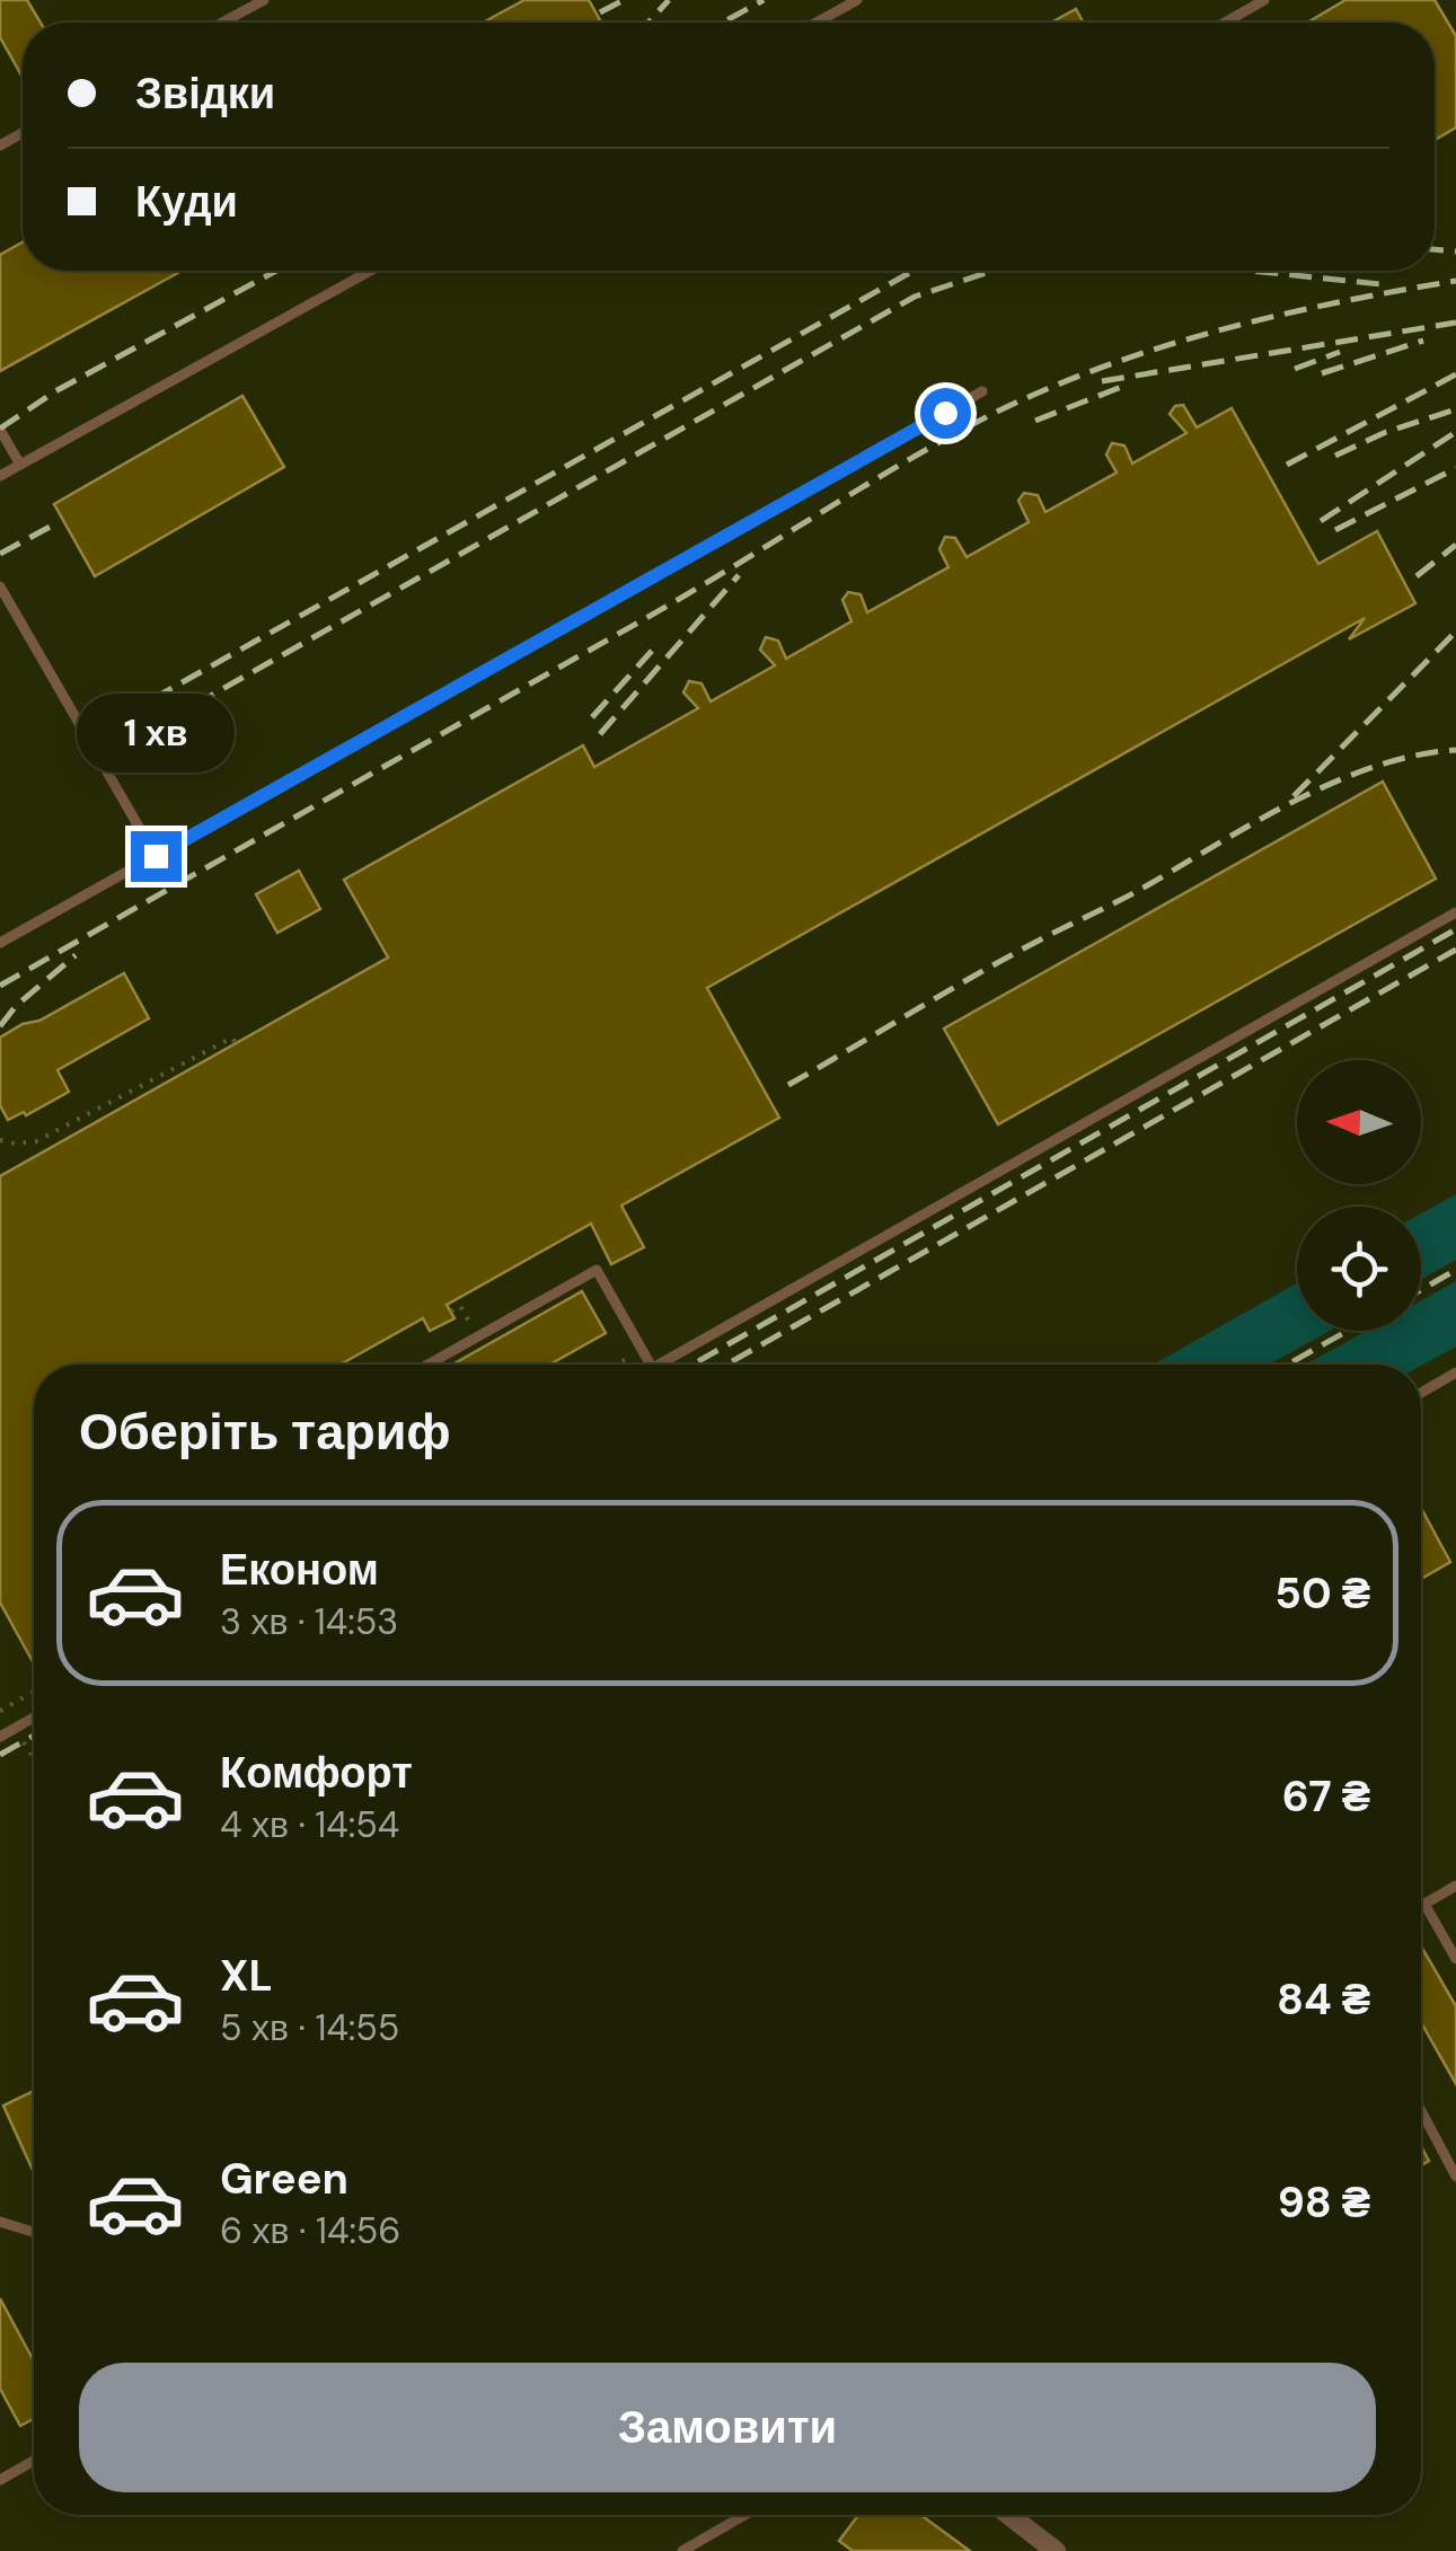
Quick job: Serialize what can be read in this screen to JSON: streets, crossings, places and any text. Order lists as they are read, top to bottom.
{
  "north": "left",
  "page": {
    "banner": ["Звідки", "Куди"],
    "bubble": "1 хв",
    "heading": "Оберіть тариф",
    "list": [
      {
        "name": "Економ",
        "note": "3 хв · 14:53",
        "value": "50 ₴"
      },
      {
        "name": "Комфорт",
        "note": "4 хв · 14:54",
        "value": "67 ₴"
      },
      {
        "name": "XL",
        "note": "5 хв · 14:55",
        "value": "84 ₴"
      },
      {
        "name": "Green",
        "note": "6 хв · 14:56",
        "value": "98 ₴"
      }
    ],
    "buttons": "Замовити"
  }
}
